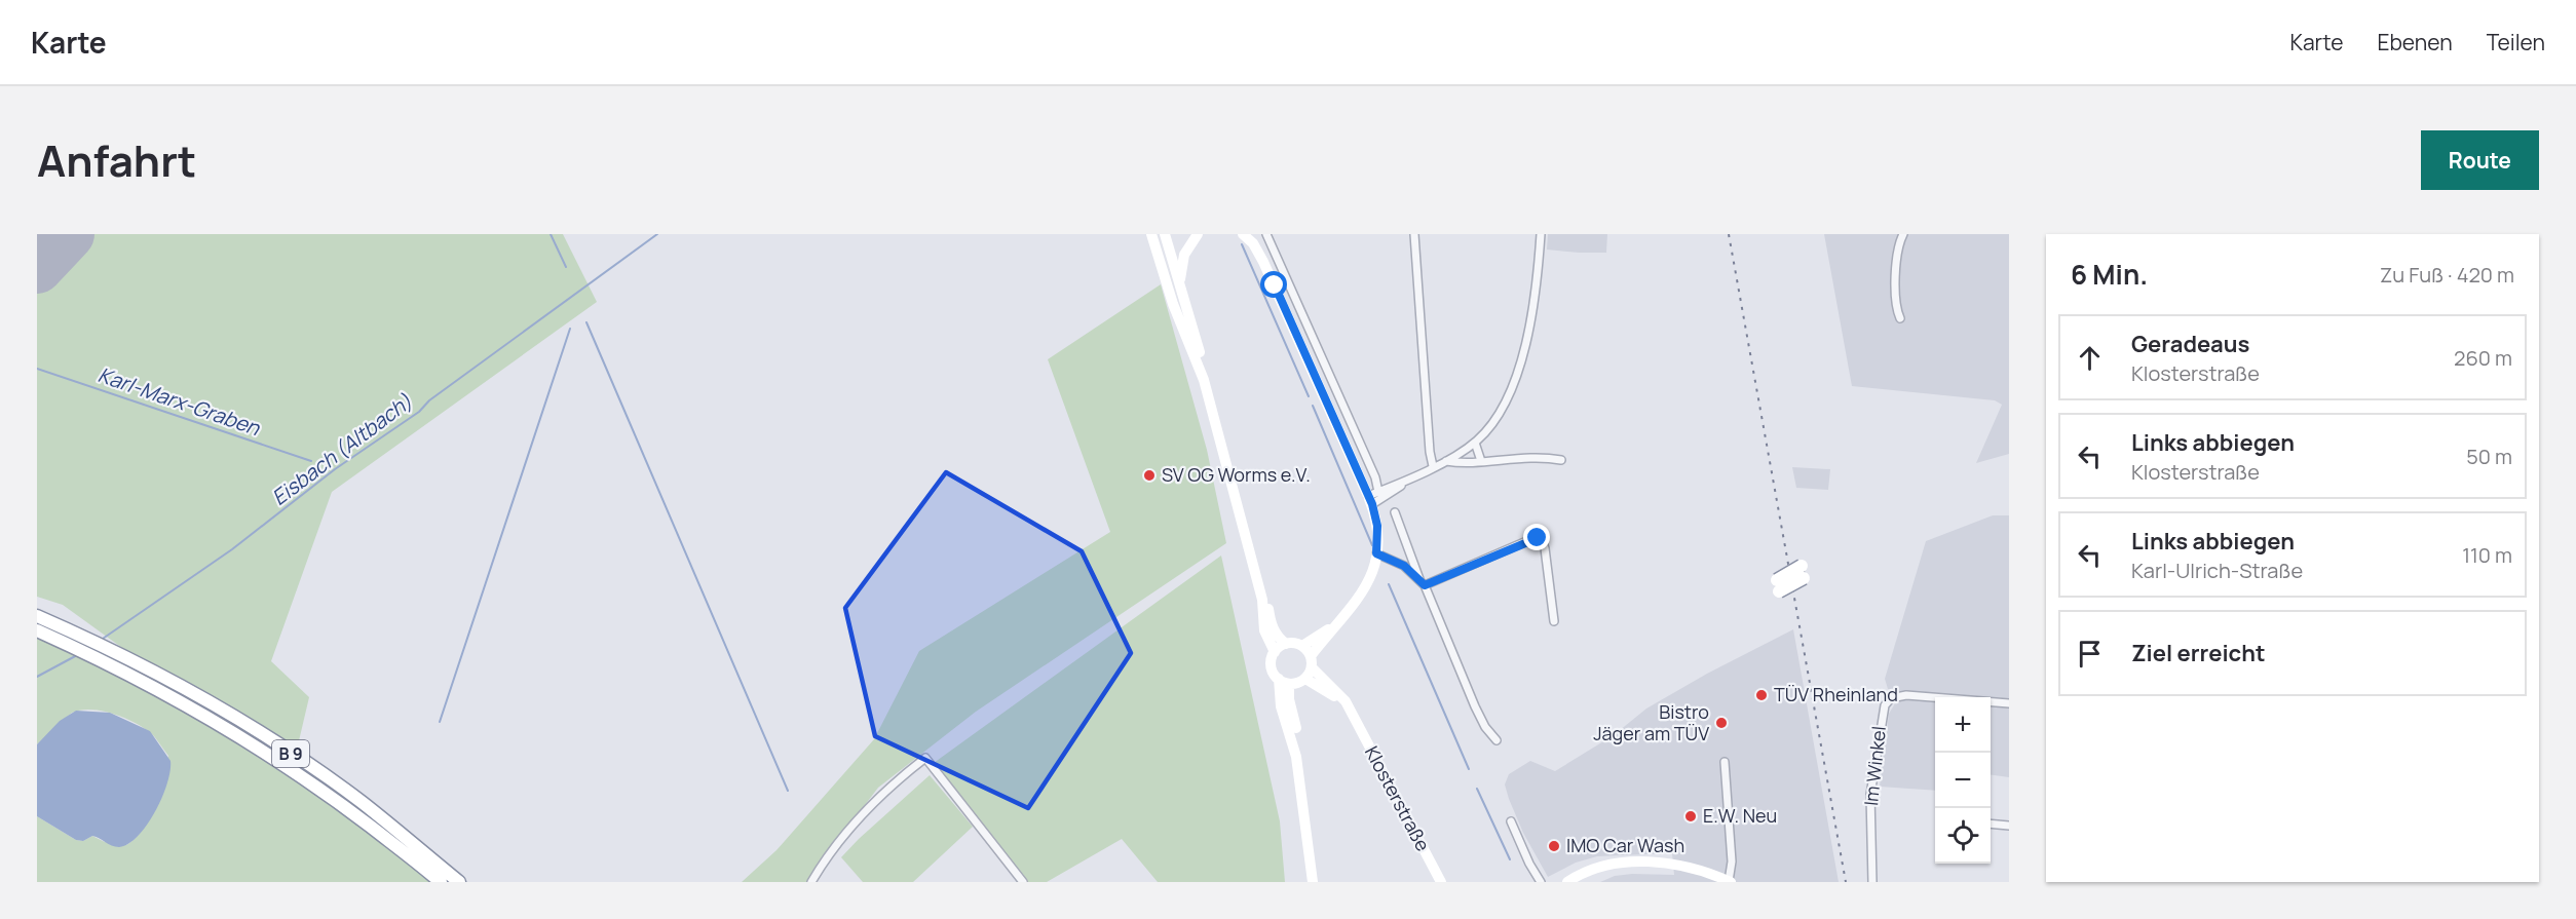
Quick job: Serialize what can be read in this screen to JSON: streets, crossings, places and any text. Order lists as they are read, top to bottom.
{
  "streets": {
    "highway": ["B 9"],
    "main road": ["Klosterstraße"],
    "street": ["Im Winkel"]
  },
  "water": ["Karl-Marx-Graben", "Eisbach (Altbach)"],
  "places": [
    "SV OG Worms e.V.",
    "TÜV Rheinland",
    "Bistro Jäger am TÜV",
    "E.W. Neu",
    "IMO Car Wash"
  ],
  "page": {
    "header": "Karte",
    "nav": ["Karte", "Ebenen", "Teilen"],
    "title": "Anfahrt",
    "buttons": "Route",
    "heading": ["6 Min.", "Zu Fuß · 420 m"],
    "list": [
      ["Geradeaus", "Klosterstraße", "260 m"],
      ["Links abbiegen", "Klosterstraße", "50 m"],
      ["Links abbiegen", "Karl-Ulrich-Straße", "110 m"],
      "Ziel erreicht"
    ],
    "map_buttons": ["+", "−"]
  }
}
